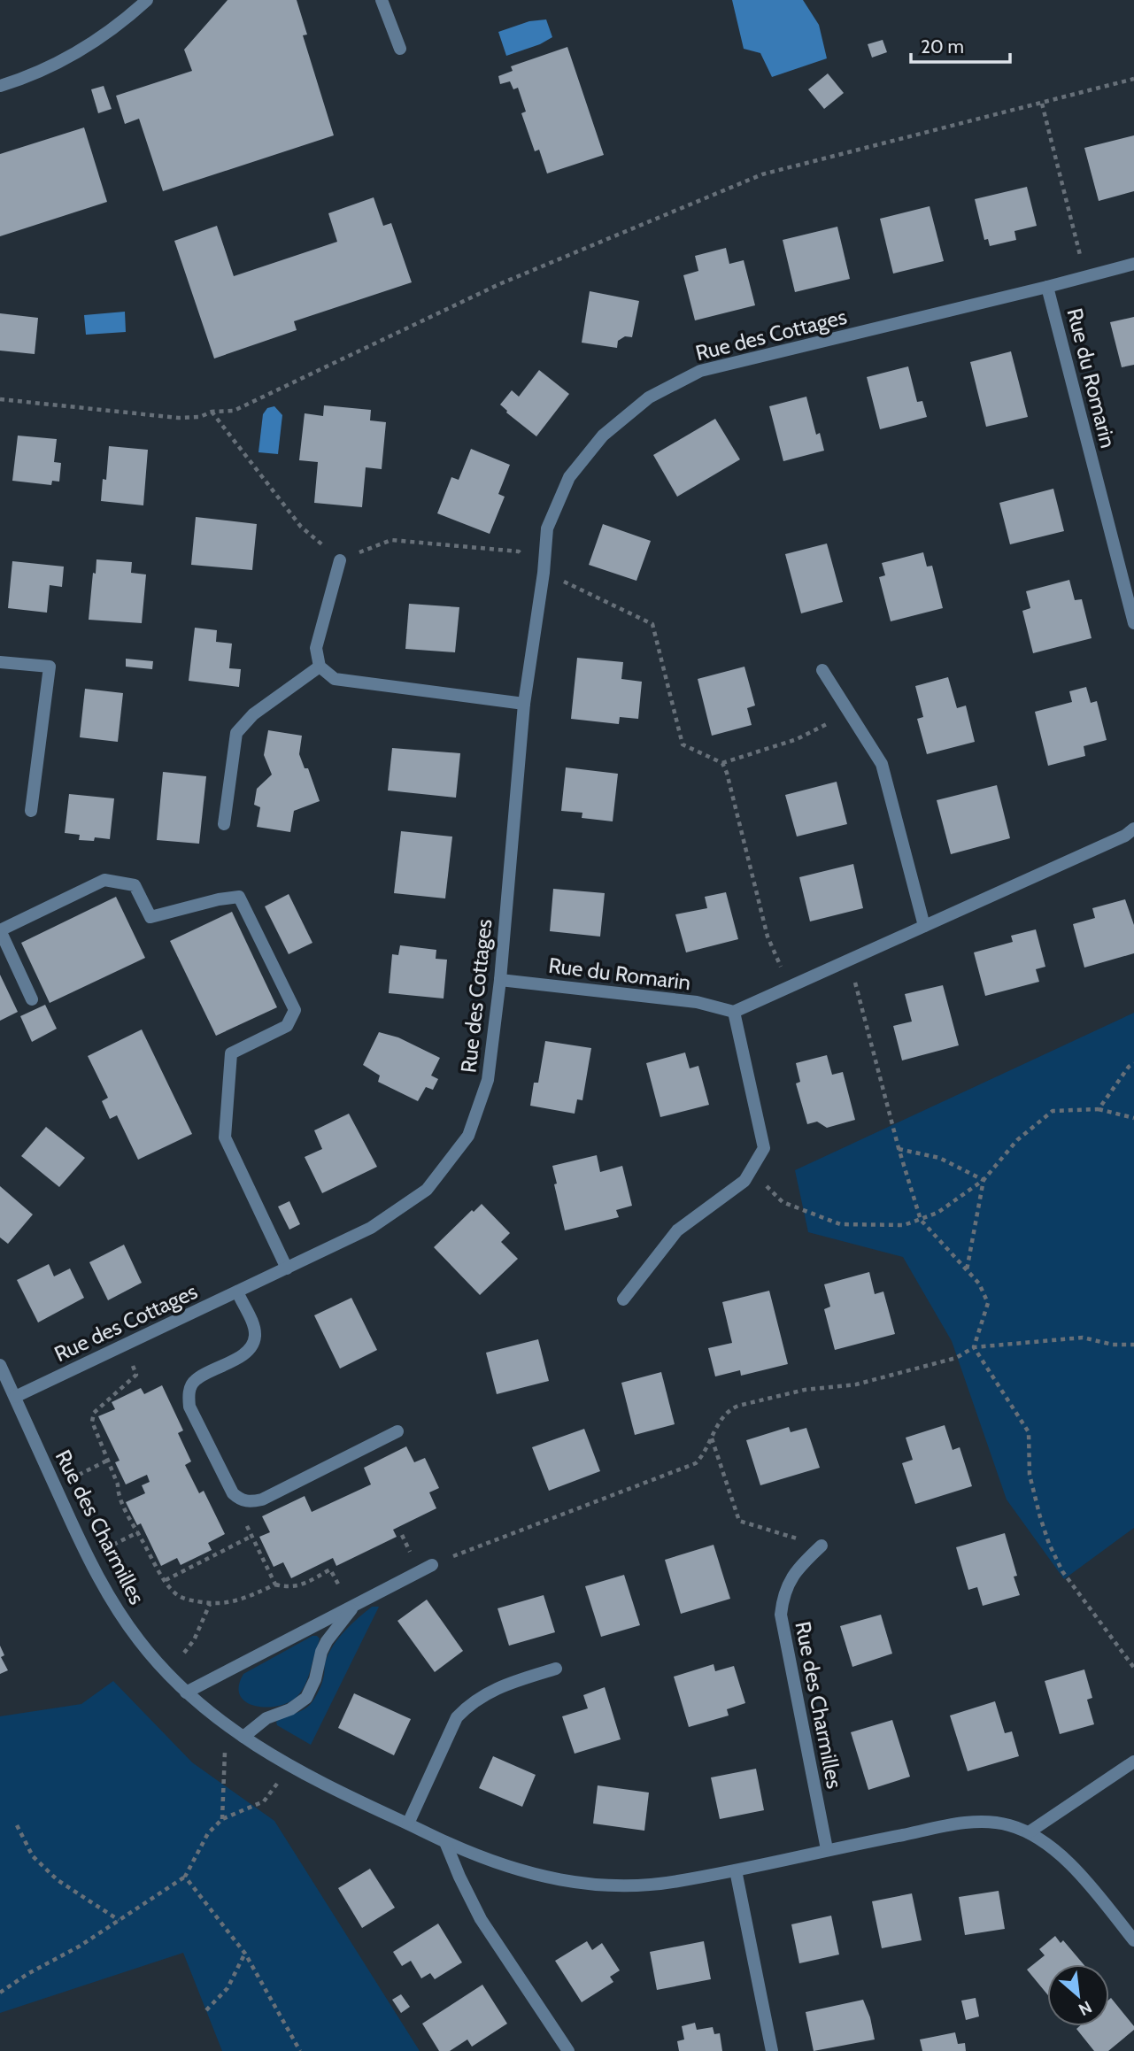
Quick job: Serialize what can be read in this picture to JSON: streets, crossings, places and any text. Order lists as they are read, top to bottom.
{
  "streets": {
    "street": ["Rue des Cottages", "Rue du Romarin", "Rue des Charmilles"]
  },
  "crossings": [
    ["Rue des Cottages", "Rue du Romarin"],
    ["Rue des Cottages", "Rue des Charmilles"]
  ],
  "scale_bar": "20 m",
  "north": "bottom right"
}
